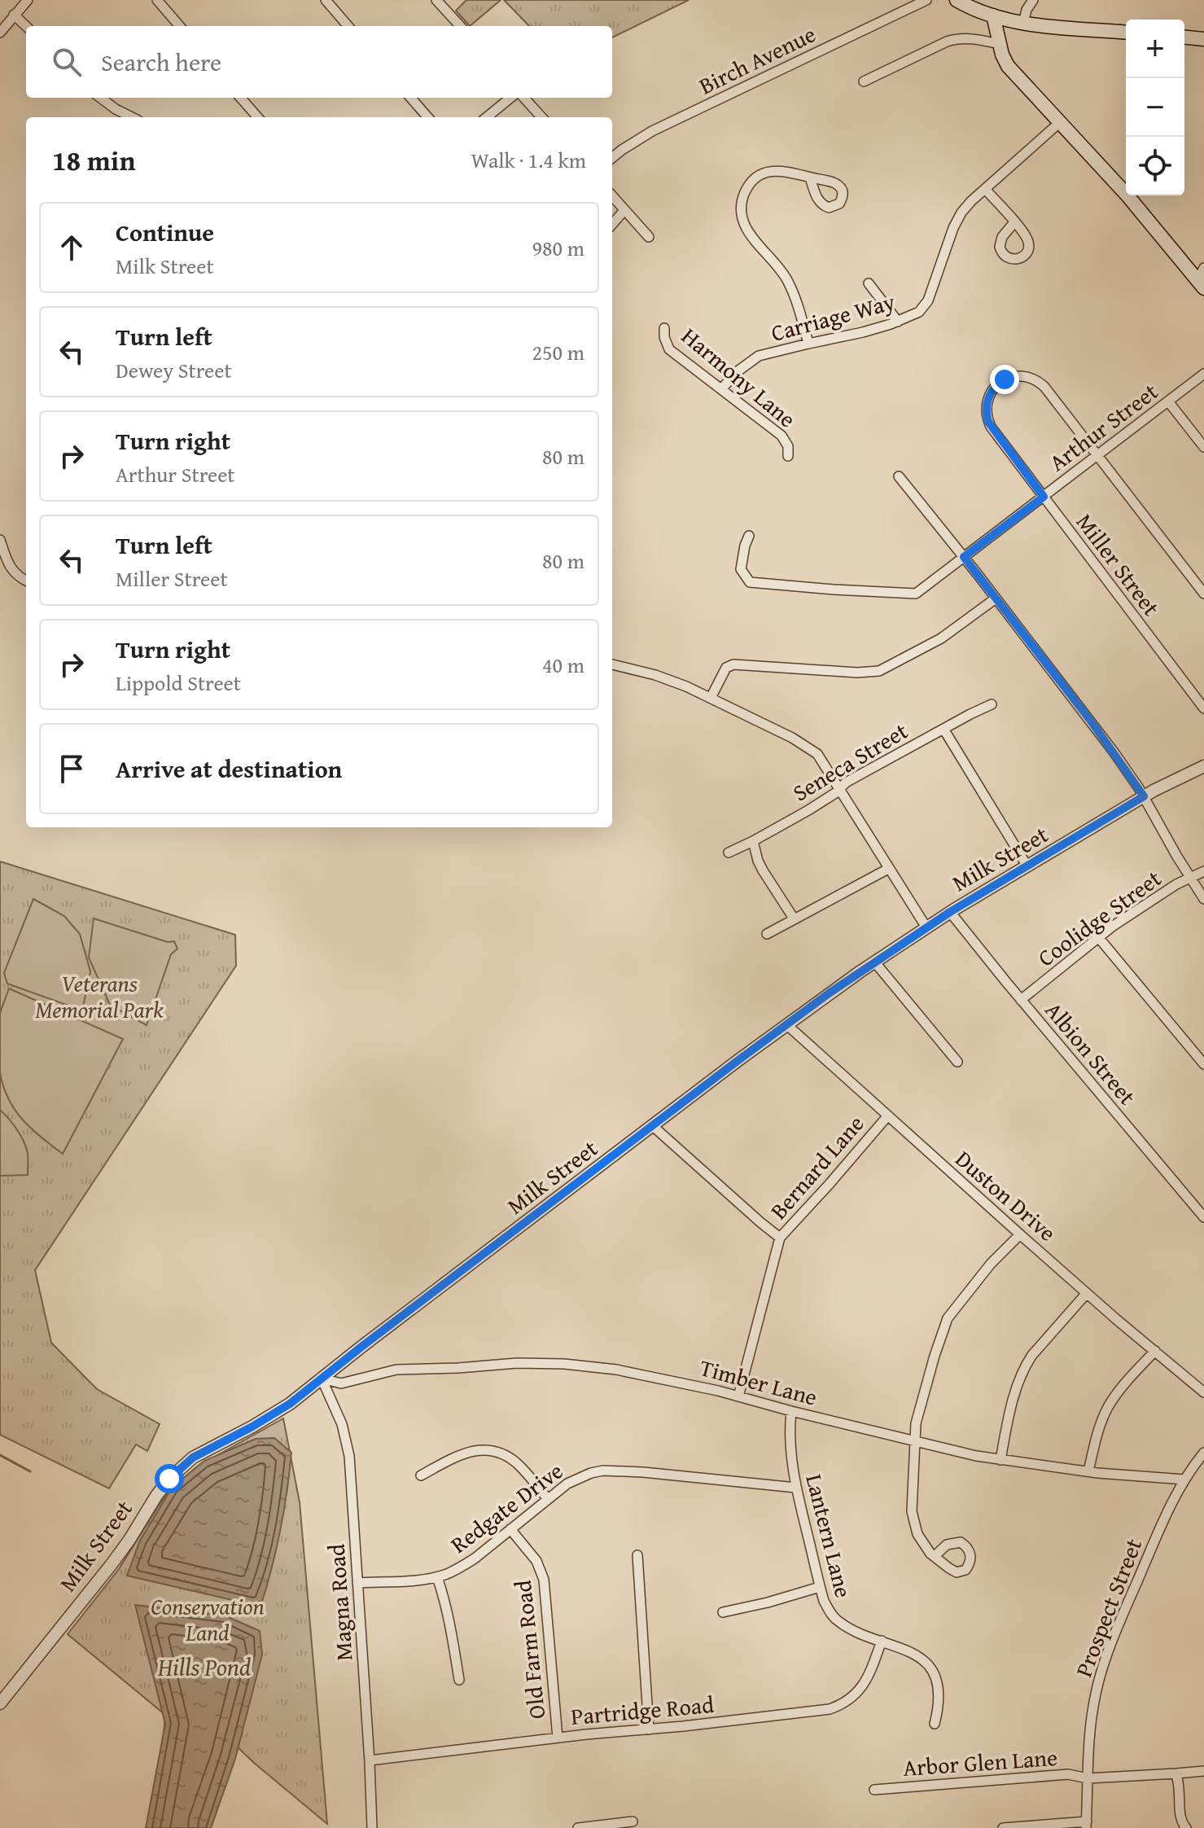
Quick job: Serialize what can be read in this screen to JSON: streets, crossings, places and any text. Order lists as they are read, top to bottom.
{
  "streets": {
    "street": [
      "Birch Avenue",
      "Carriage Way",
      "Harmony Lane",
      "Arthur Street",
      "Miller Street",
      "Seneca Street",
      "Milk Street",
      "Coolidge Street",
      "Albion Street",
      "Bernard Lane",
      "Duston Drive",
      "Timber Lane",
      "Redgate Drive",
      "Lantern Lane",
      "Magna Road",
      "Prospect Street",
      "Old Farm Road",
      "Partridge Road",
      "Arbor Glen Lane"
    ]
  },
  "crossings": [
    ["Carriage Way", "Harmony Lane"],
    ["Arthur Street", "Miller Street"],
    ["Milk Street", "Albion Street"],
    ["Milk Street", "Duston Drive"],
    ["Milk Street", "Timber Lane"],
    ["Milk Street", "Magna Road"],
    ["Coolidge Street", "Albion Street"],
    ["Bernard Lane", "Duston Drive"],
    ["Bernard Lane", "Timber Lane"],
    ["Timber Lane", "Lantern Lane"],
    ["Timber Lane", "Magna Road"],
    ["Timber Lane", "Prospect Street"],
    ["Redgate Drive", "Lantern Lane"],
    ["Redgate Drive", "Magna Road"],
    ["Redgate Drive", "Old Farm Road"],
    ["Lantern Lane", "Partridge Road"],
    ["Magna Road", "Partridge Road"],
    ["Prospect Street", "Arbor Glen Lane"],
    ["Old Farm Road", "Partridge Road"]
  ],
  "water": ["Hills Pond"],
  "parks": ["Veterans Memorial Park", "Conservation Land"],
  "page": {
    "map_buttons": ["+", "−"],
    "search": "Search here",
    "heading": ["18 min", "Walk · 1.4 km"],
    "list": [
      ["Continue", "Milk Street", "980 m"],
      ["Turn left", "Dewey Street", "250 m"],
      ["Turn right", "Arthur Street", "80 m"],
      ["Turn left", "Miller Street", "80 m"],
      ["Turn right", "Lippold Street", "40 m"],
      "Arrive at destination"
    ]
  }
}
